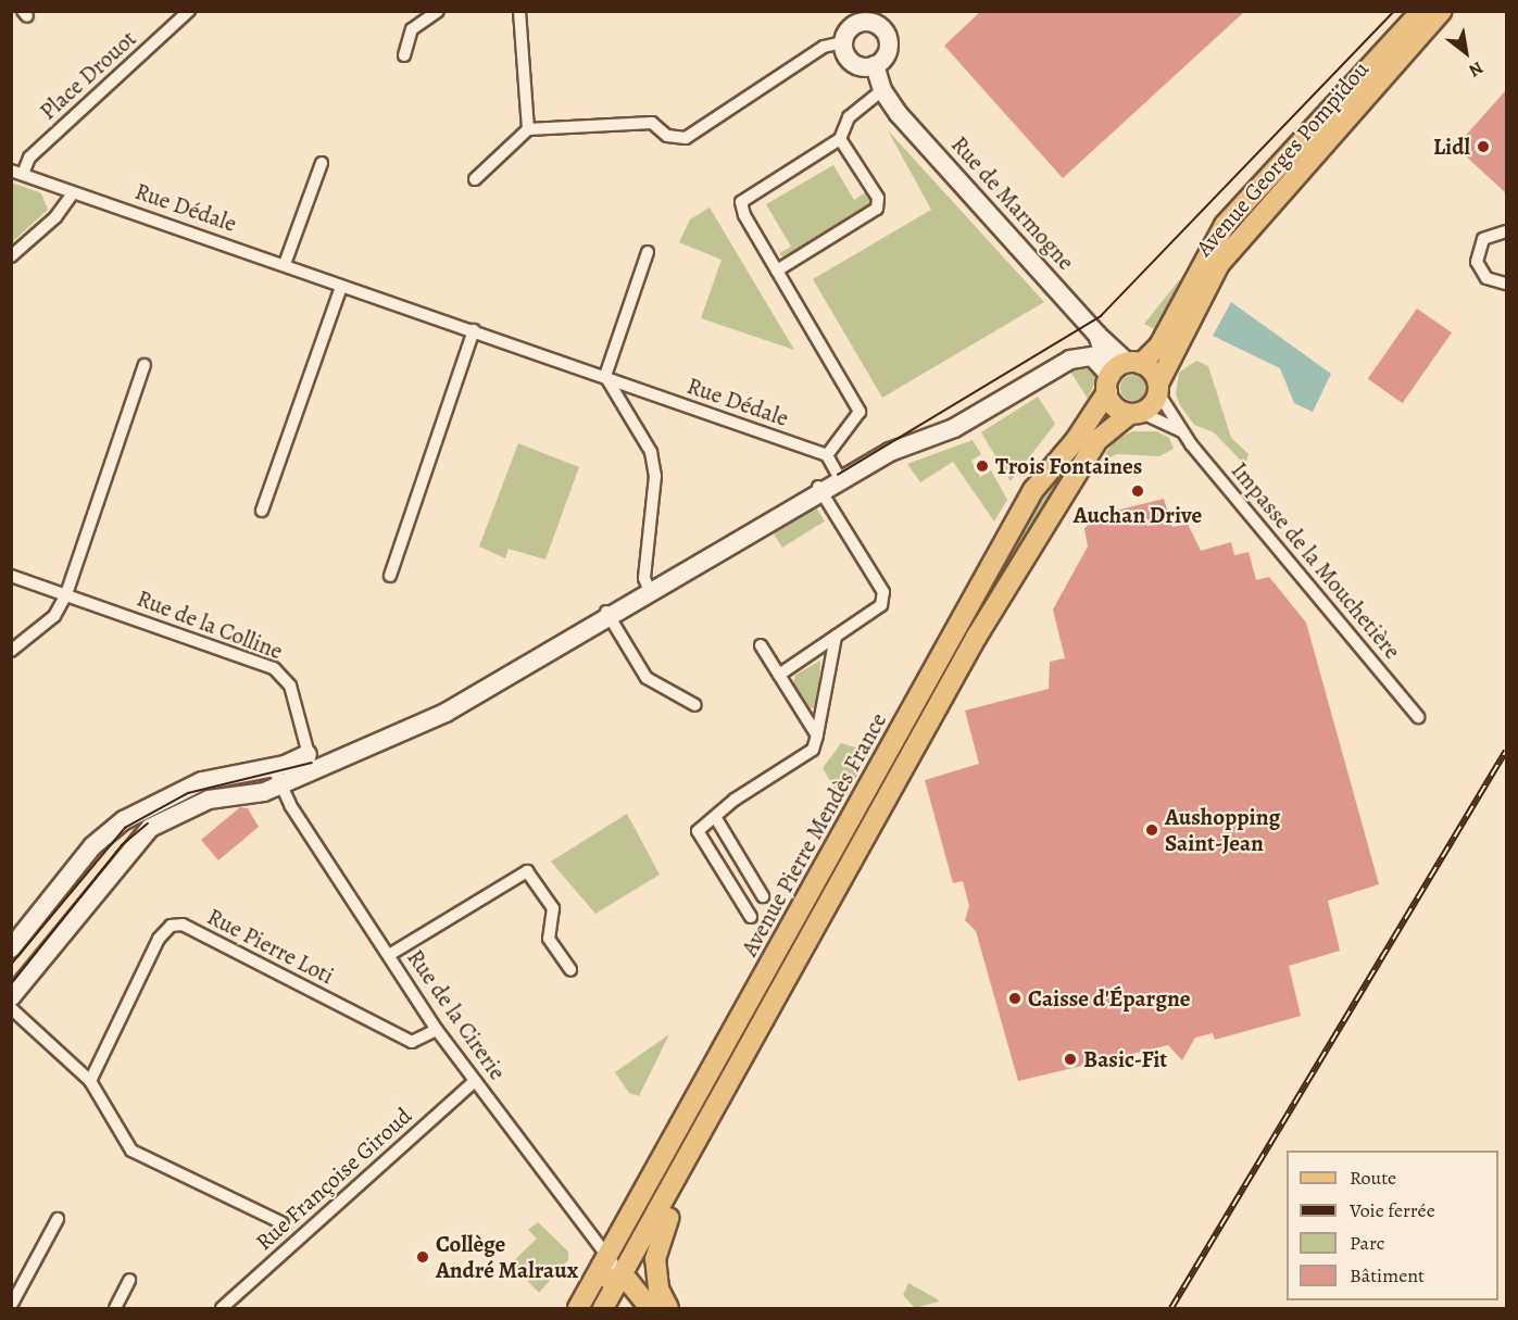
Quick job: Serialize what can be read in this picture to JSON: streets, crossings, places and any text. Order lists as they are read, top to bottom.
{
  "streets": {
    "main road": ["Avenue Georges Pompidou", "Avenue Pierre Mendès France"],
    "street": [
      "Place Drouot",
      "Rue de Marmogne",
      "Rue Dédale",
      "Impasse de la Mouchetière",
      "Rue de la Colline",
      "Rue Pierre Loti",
      "Rue de la Cirerie",
      "Rue Françoise Giroud"
    ]
  },
  "crossings": [
    ["Place Drouot", "Rue Dédale"],
    ["Avenue Georges Pompidou", "Impasse de la Mouchetière"],
    ["Avenue Georges Pompidou", "Avenue Pierre Mendès France"],
    ["Rue de Marmogne", "Avenue Pierre Mendès France"],
    ["Impasse de la Mouchetière", "Avenue Pierre Mendès France"],
    ["Avenue Pierre Mendès France", "Rue de la Cirerie"],
    ["Rue Pierre Loti", "Rue de la Cirerie"],
    ["Rue de la Cirerie", "Rue Françoise Giroud"]
  ],
  "places": [
    "Lidl",
    "Trois Fontaines",
    "Auchan Drive",
    "Aushopping Saint-Jean",
    "Caisse d'Épargne",
    "Basic-Fit",
    "Collège André Malraux"
  ],
  "legend": [
    "Route",
    "Voie ferrée",
    "Parc",
    "Bâtiment"
  ],
  "north": "bottom right"
}
